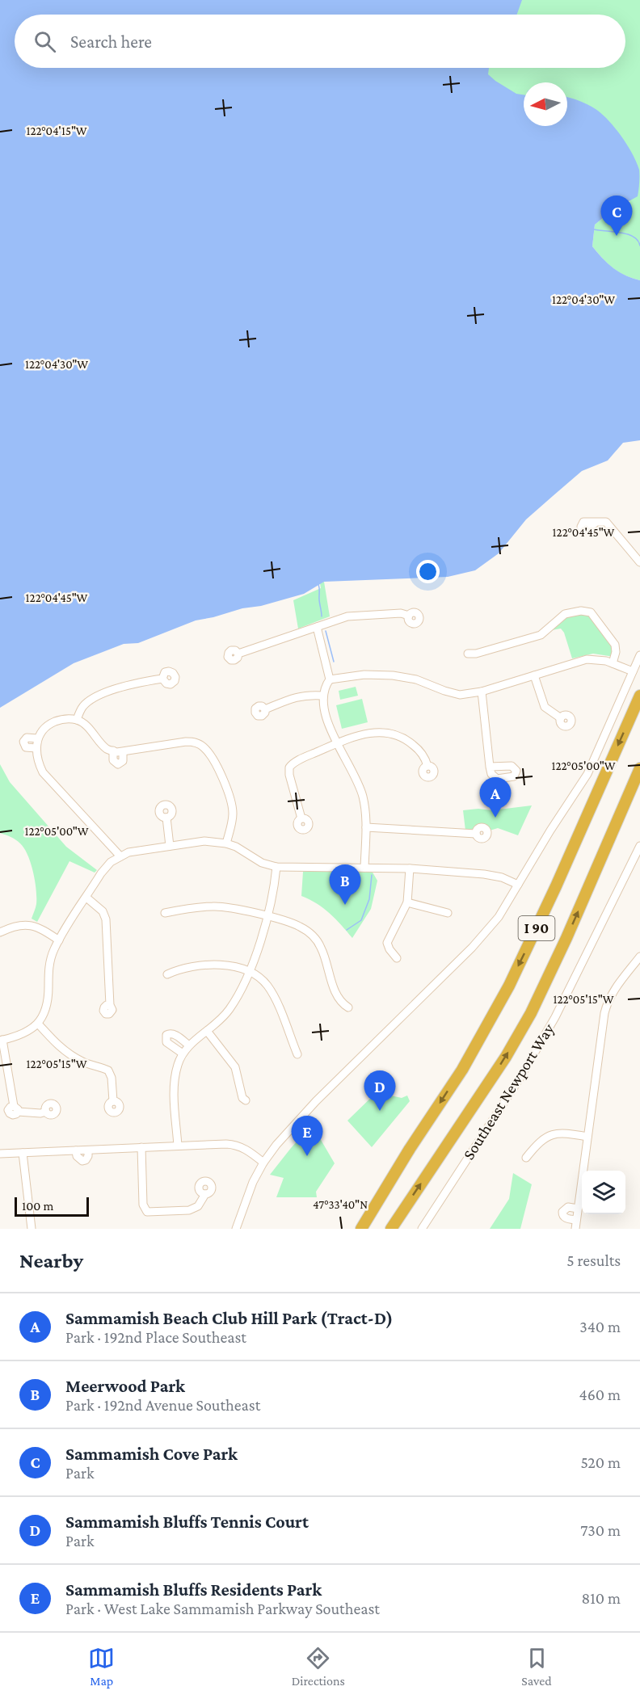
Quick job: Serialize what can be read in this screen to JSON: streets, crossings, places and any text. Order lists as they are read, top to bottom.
{
  "streets": {
    "highway": ["I 90"],
    "street": ["Southeast Newport Way"]
  },
  "scale_bar": "100 m",
  "north": "left",
  "page": {
    "search": "Search here",
    "pins": [
      "C",
      "A",
      "B",
      "D",
      "E"
    ],
    "scale": "100 m",
    "heading": ["Nearby", "5 results"],
    "list": [
      {
        "mark": "A",
        "name": "Sammamish Beach Club Hill Park (Tract-D)",
        "note": "Park · 192nd Place Southeast",
        "value": "340 m"
      },
      {
        "mark": "B",
        "name": "Meerwood Park",
        "note": "Park · 192nd Avenue Southeast",
        "value": "460 m"
      },
      {
        "mark": "C",
        "name": "Sammamish Cove Park",
        "note": "Park",
        "value": "520 m"
      },
      {
        "mark": "D",
        "name": "Sammamish Bluffs Tennis Court",
        "note": "Park",
        "value": "730 m"
      },
      {
        "mark": "E",
        "name": "Sammamish Bluffs Residents Park",
        "note": "Park · West Lake Sammamish Parkway Southeast",
        "value": "810 m"
      }
    ],
    "nav": ["Map", "Directions", "Saved"]
  },
  "coordinates": [
    "122°04'15\"W",
    "122°04'30\"W",
    "122°04'45\"W",
    "122°05'00\"W",
    "122°05'15\"W",
    "47°33'40\"N"
  ]
}
